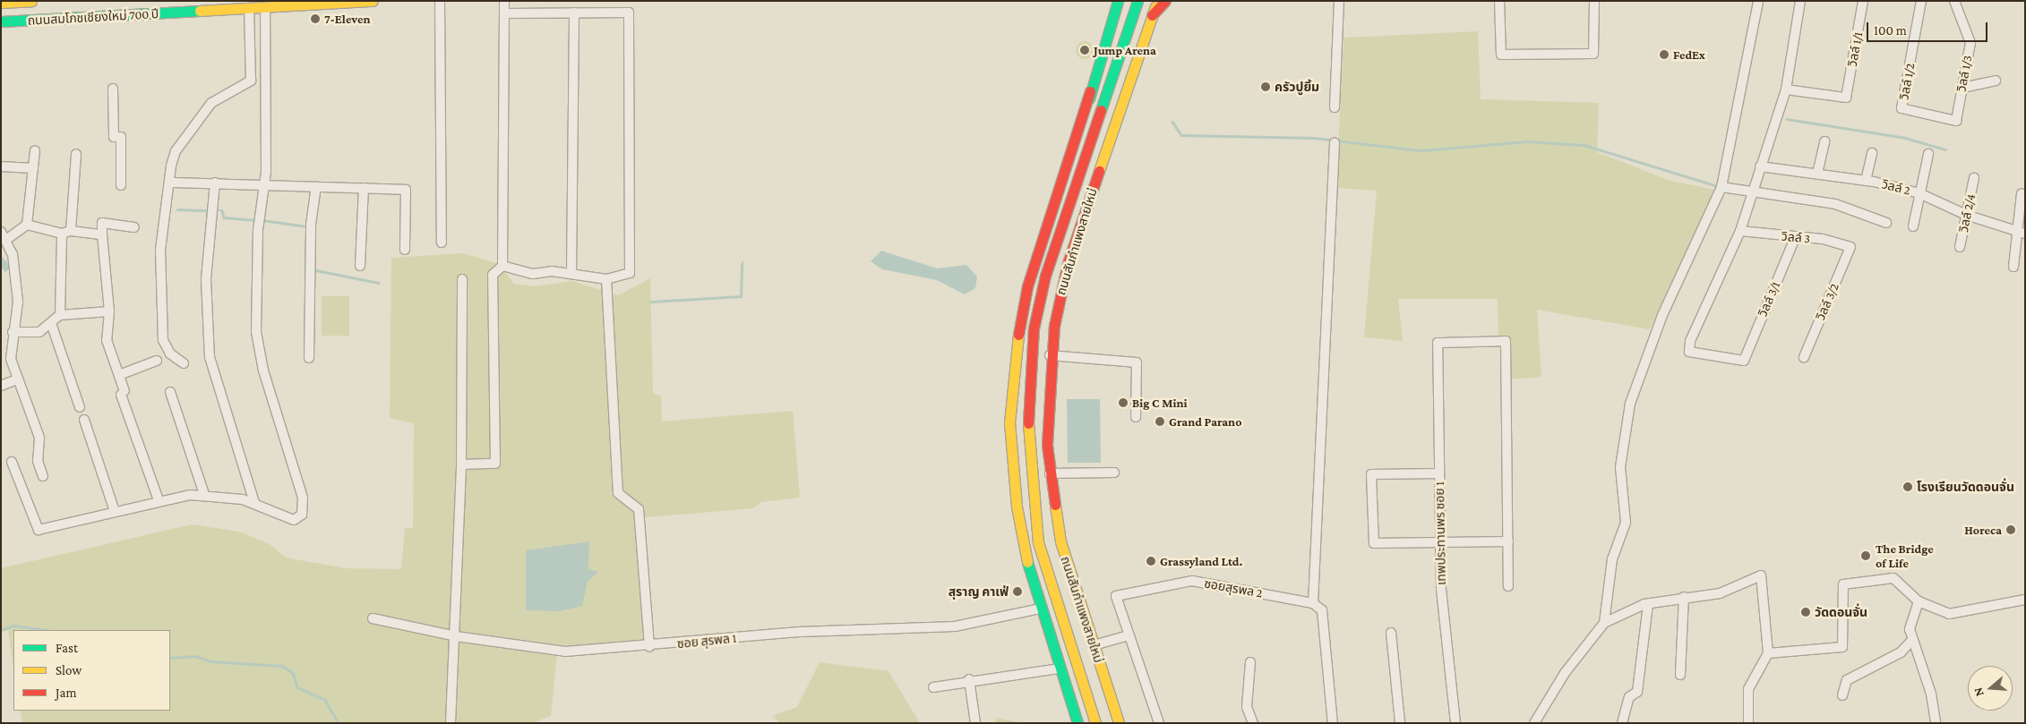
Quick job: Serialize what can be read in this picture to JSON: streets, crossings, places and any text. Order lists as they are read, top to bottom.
{
  "streets": {
    "main road": ["ถนนสมโภชเชียงใหม่ 700 ปี", "ถนนสันกำแพงสายใหม่"],
    "street": [
      "วิลล์ 1/1",
      "วิลล์ 1/3",
      "วิลล์ 1/2",
      "วิลล์ 2",
      "วิลล์ 2/4",
      "วิลล์ 3",
      "วิลล์ 3/1",
      "วิลล์ 3/2",
      "เทพประทานพร ซอย 1",
      "ซอยสุรพล 2",
      "ซอย สุรพล 1"
    ]
  },
  "crossings": [
    ["วิลล์ 1/3", "วิลล์ 1/2"],
    ["วิลล์ 2", "วิลล์ 2/4"],
    ["วิลล์ 3", "วิลล์ 3/1"],
    ["วิลล์ 3", "วิลล์ 3/2"]
  ],
  "places": [
    "7-Eleven",
    "Jump Arena",
    "FedEx",
    "ครัวปูยิ้ม",
    "Big C Mini",
    "Grand Parano",
    "โรงเรียนวัดดอนจั่น",
    "Horeca",
    "The Bridge of Life",
    "Grassyland Ltd.",
    "สุราญ คาเฟ่",
    "วัดดอนจั่น"
  ],
  "legend": ["Fast", "Slow", "Jam"],
  "scale_bar": "100 m",
  "north": "left"
}
